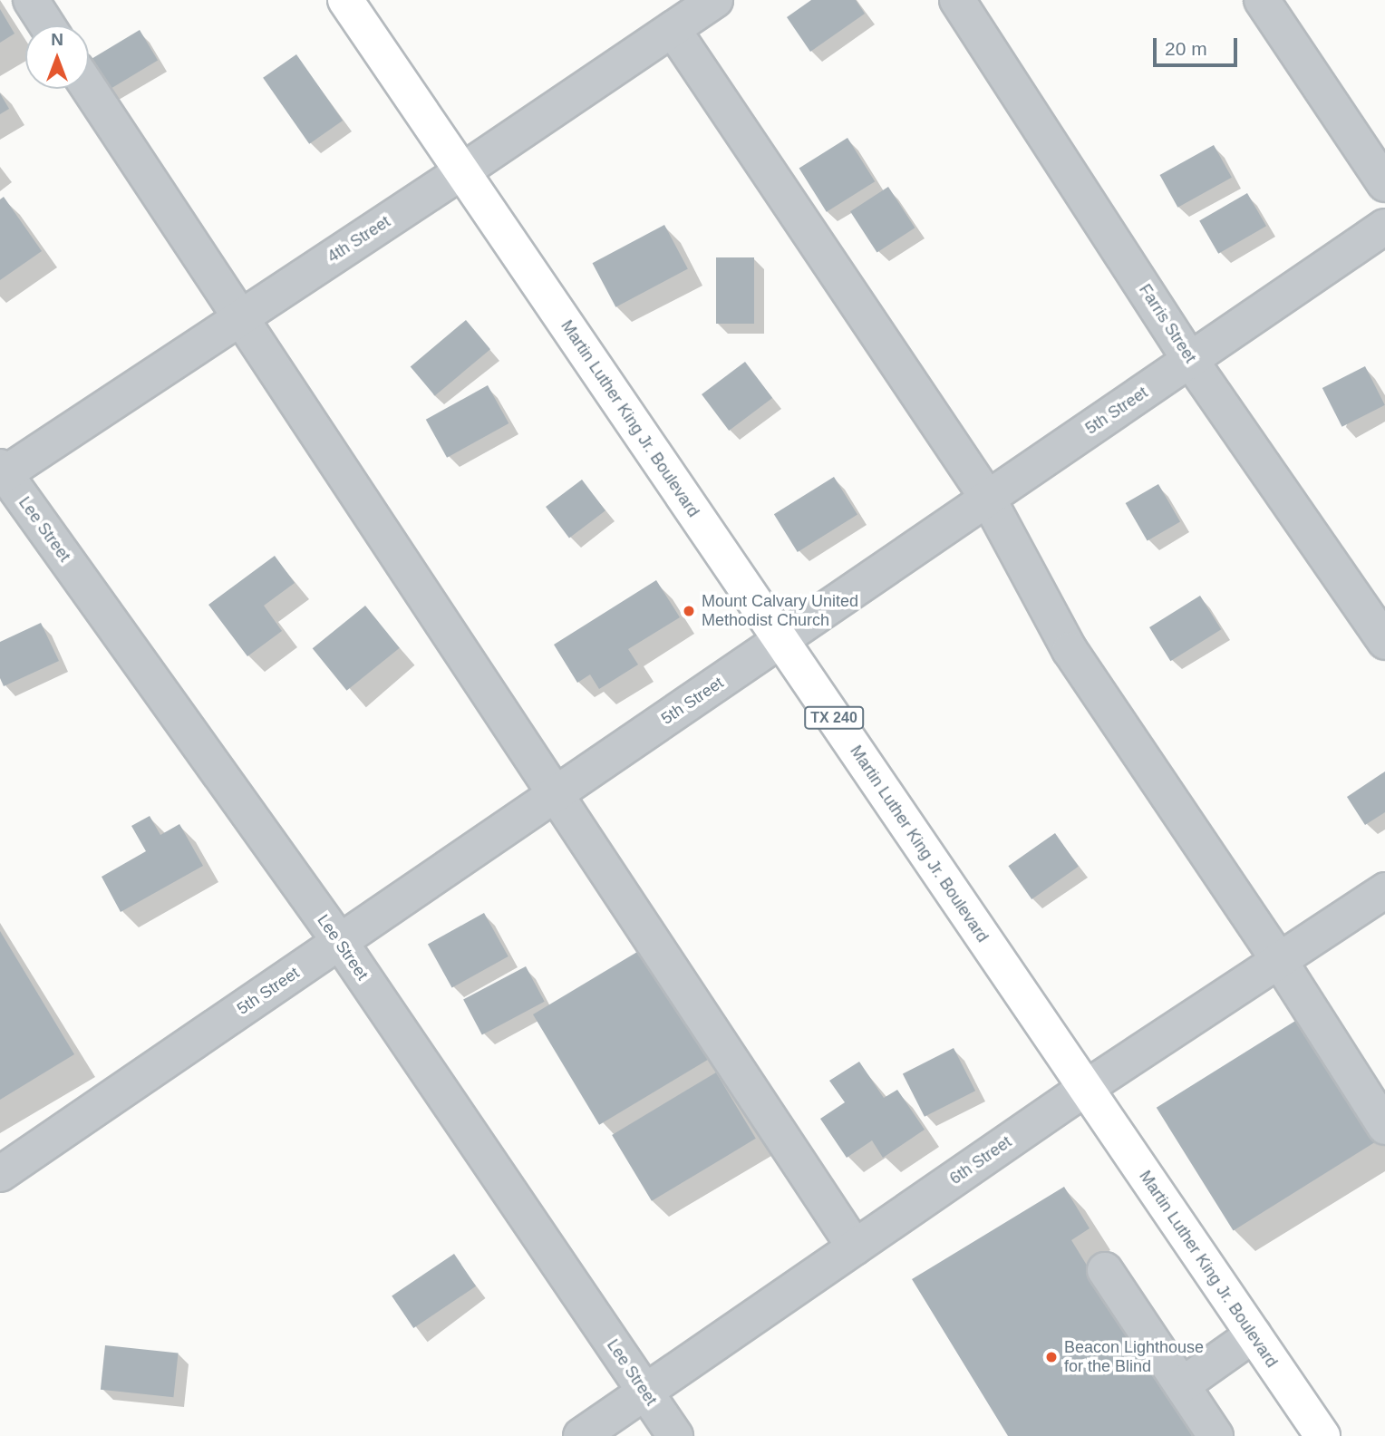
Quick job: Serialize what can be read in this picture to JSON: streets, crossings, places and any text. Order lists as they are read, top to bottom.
{
  "streets": {
    "main road": ["Martin Luther King Jr. Boulevard", "TX 240"],
    "street": [
      "4th Street",
      "Farris Street",
      "5th Street",
      "Lee Street",
      "6th Street"
    ]
  },
  "crossings": [
    ["4th Street", "Martin Luther King Jr. Boulevard"],
    ["4th Street", "Lee Street"],
    ["Farris Street", "5th Street"],
    ["5th Street", "Martin Luther King Jr. Boulevard"],
    ["5th Street", "Lee Street"],
    ["Martin Luther King Jr. Boulevard", "6th Street"],
    ["Lee Street", "6th Street"]
  ],
  "places": ["Mount Calvary United Methodist Church", "Beacon Lighthouse for the Blind"],
  "scale_bar": "20 m",
  "north": "top"
}
